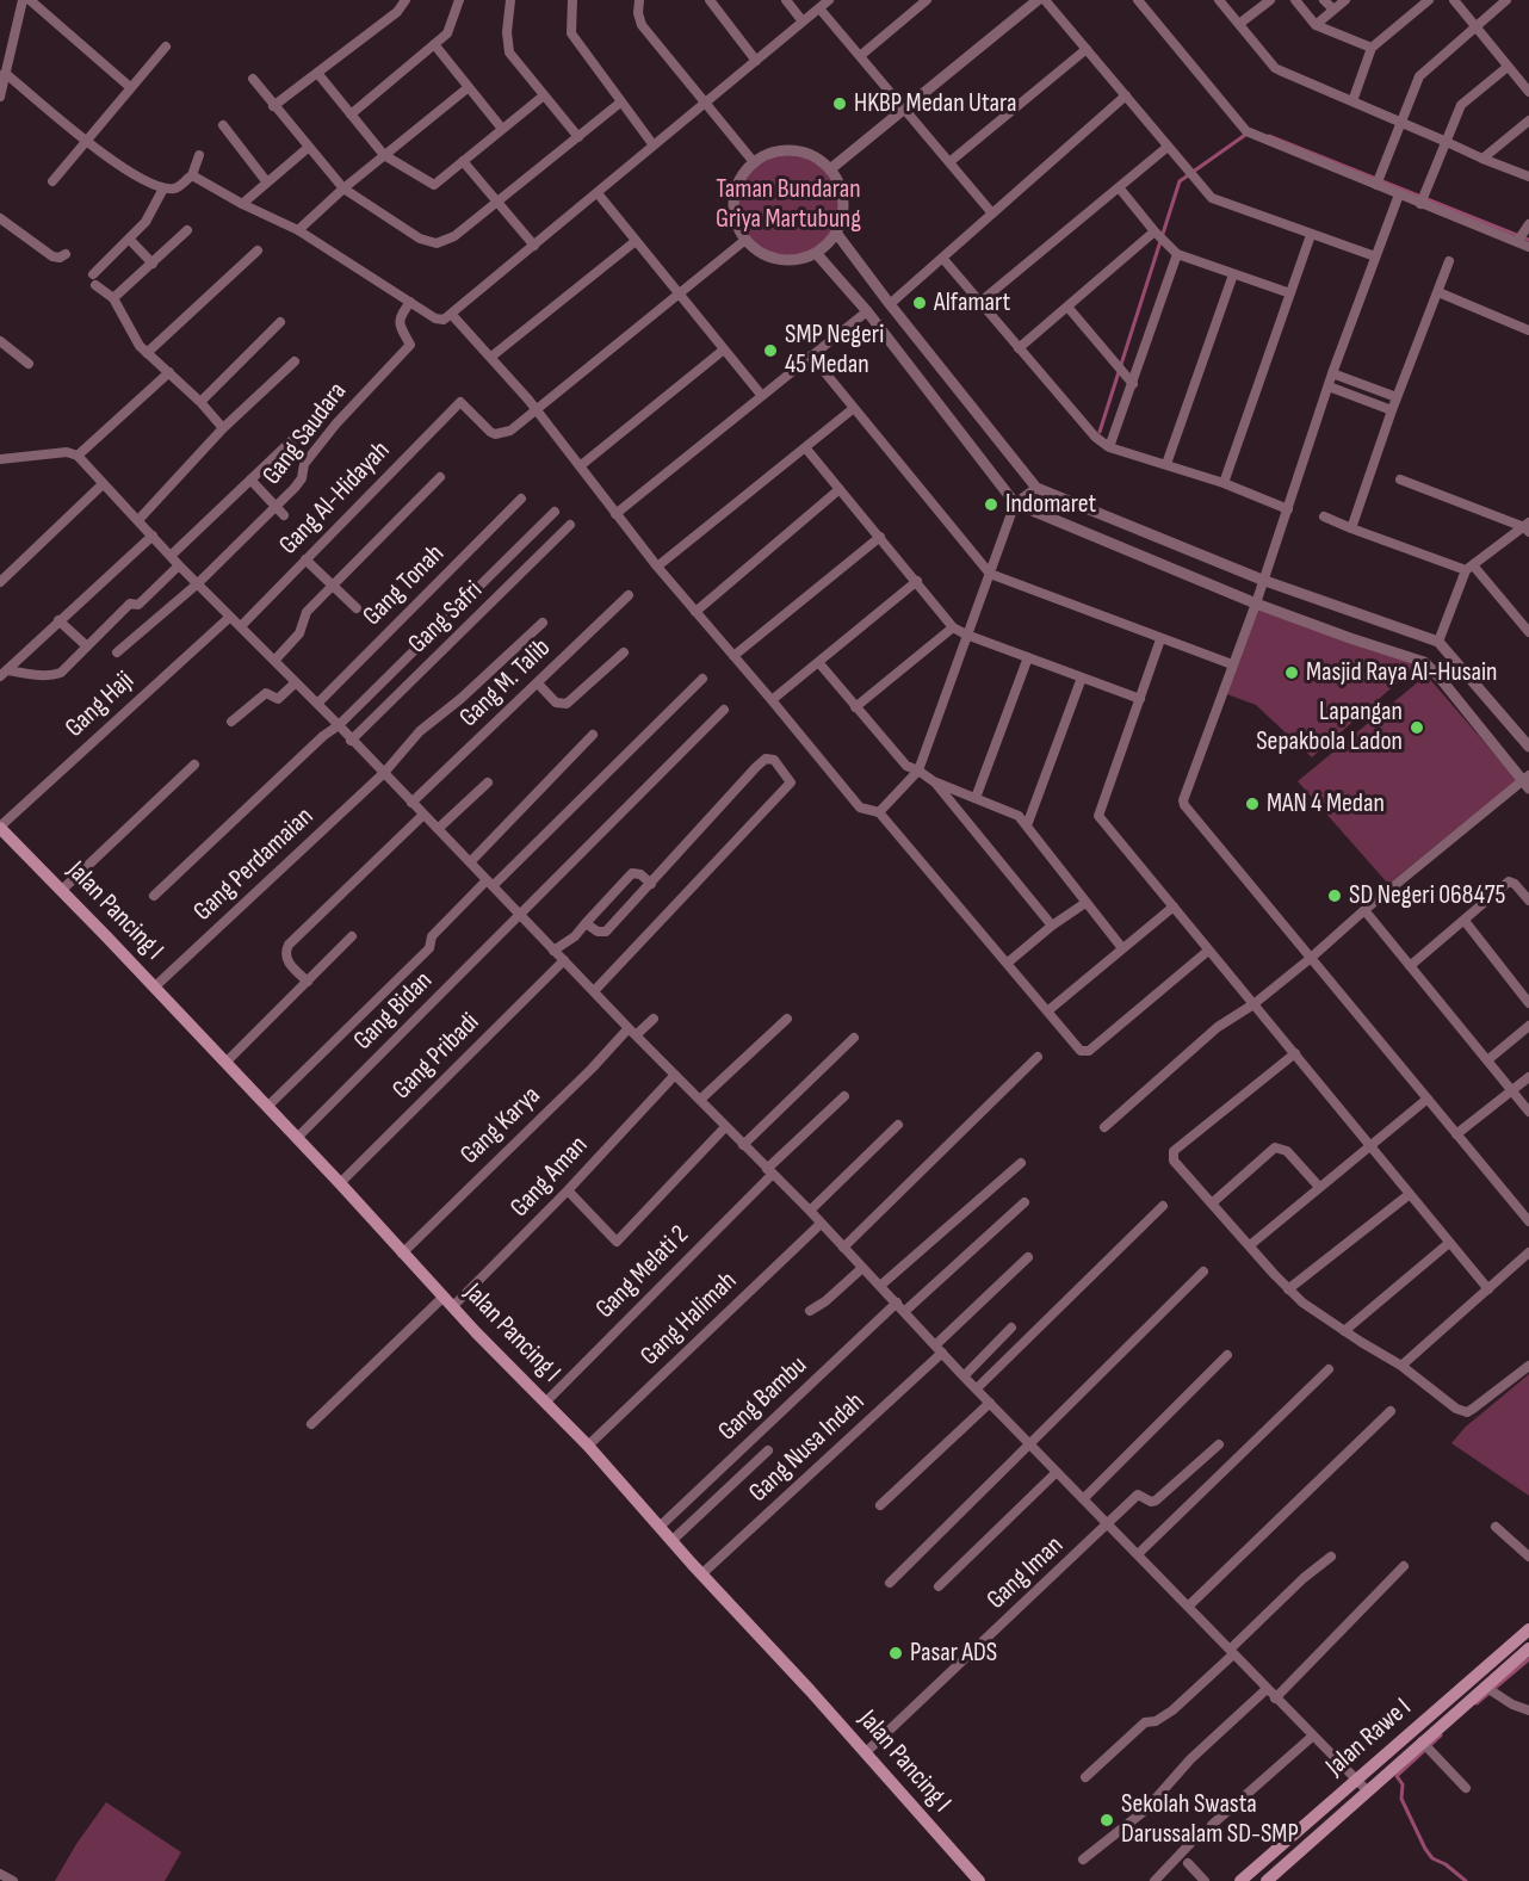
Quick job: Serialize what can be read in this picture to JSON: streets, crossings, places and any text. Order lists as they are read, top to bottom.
{
  "streets": {
    "main road": ["Jalan Pancing I", "Jalan Rawe I"],
    "street": [
      "Gang Saudara",
      "Gang Al-Hidayah",
      "Gang Tonah",
      "Gang Safri",
      "Gang M. Talib",
      "Gang Haji",
      "Gang Perdamaian",
      "Gang Bidan",
      "Gang Pribadi",
      "Gang Karya",
      "Gang Aman",
      "Gang Melati 2",
      "Gang Halimah",
      "Gang Bambu",
      "Gang Nusa Indah",
      "Gang Iman"
    ]
  },
  "crossings": [
    ["Gang Haji", "Jalan Pancing I"],
    ["Gang Perdamaian", "Jalan Pancing I"],
    ["Jalan Pancing I", "Gang Bidan"],
    ["Jalan Pancing I", "Gang Pribadi"],
    ["Jalan Pancing I", "Gang Karya"],
    ["Jalan Pancing I", "Gang Aman"],
    ["Jalan Pancing I", "Gang Melati 2"],
    ["Jalan Pancing I", "Gang Halimah"],
    ["Jalan Pancing I", "Gang Bambu"],
    ["Jalan Pancing I", "Gang Nusa Indah"],
    ["Jalan Pancing I", "Gang Iman"]
  ],
  "parks": ["Taman Bundaran Griya Martubung"],
  "places": [
    "HKBP Medan Utara",
    "Alfamart",
    "SMP Negeri 45 Medan",
    "Indomaret",
    "Masjid Raya Al-Husain",
    "Lapangan Sepakbola Ladon",
    "MAN 4 Medan",
    "SD Negeri 068475",
    "Pasar ADS",
    "Sekolah Swasta Darussalam SD-SMP"
  ]
}
